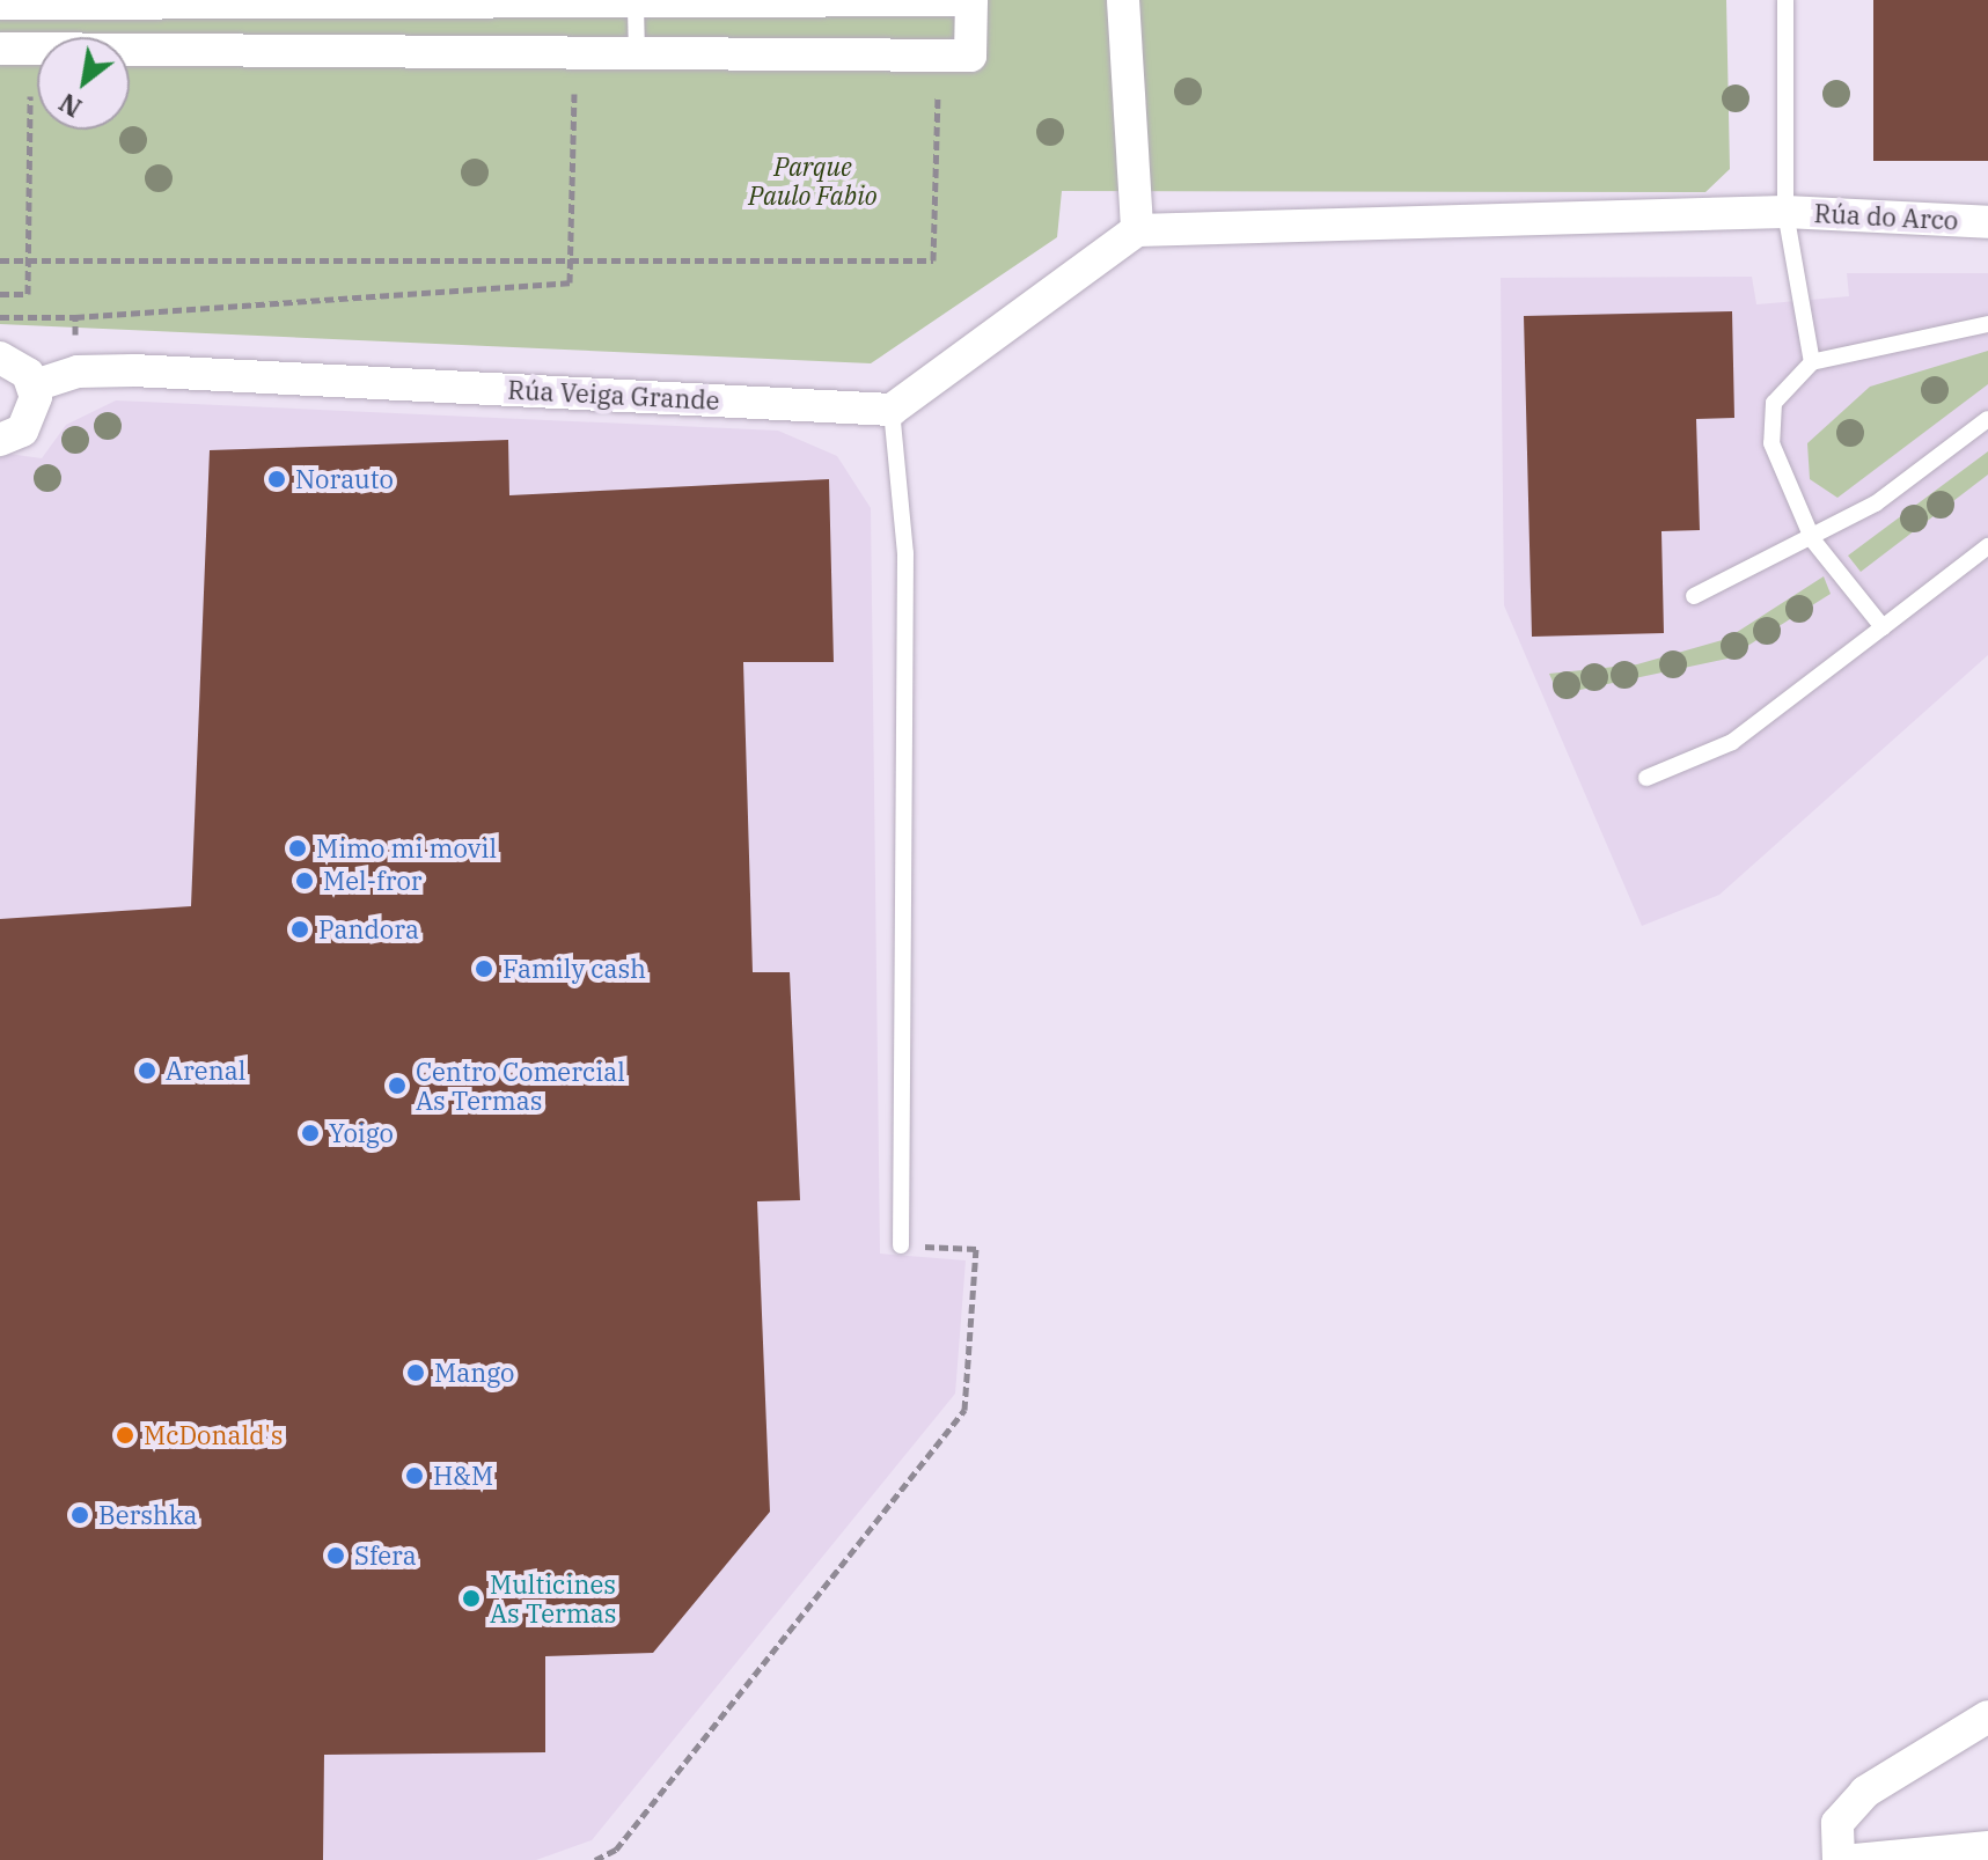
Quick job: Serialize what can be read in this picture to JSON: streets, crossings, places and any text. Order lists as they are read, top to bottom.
{
  "streets": {
    "street": ["Rúa do Arco", "Rúa Veiga Grande"]
  },
  "parks": ["Parque Paulo Fabio"],
  "places": [
    "Norauto",
    "Mimo mi movil",
    "Mel-fror",
    "Pandora",
    "Family cash",
    "Arenal",
    "Centro Comercial As Termas",
    "Yoigo",
    "Mango",
    "McDonald's",
    "H&M",
    "Bershka",
    "Sfera",
    "Multicines As Termas"
  ],
  "north": "bottom left"
}
